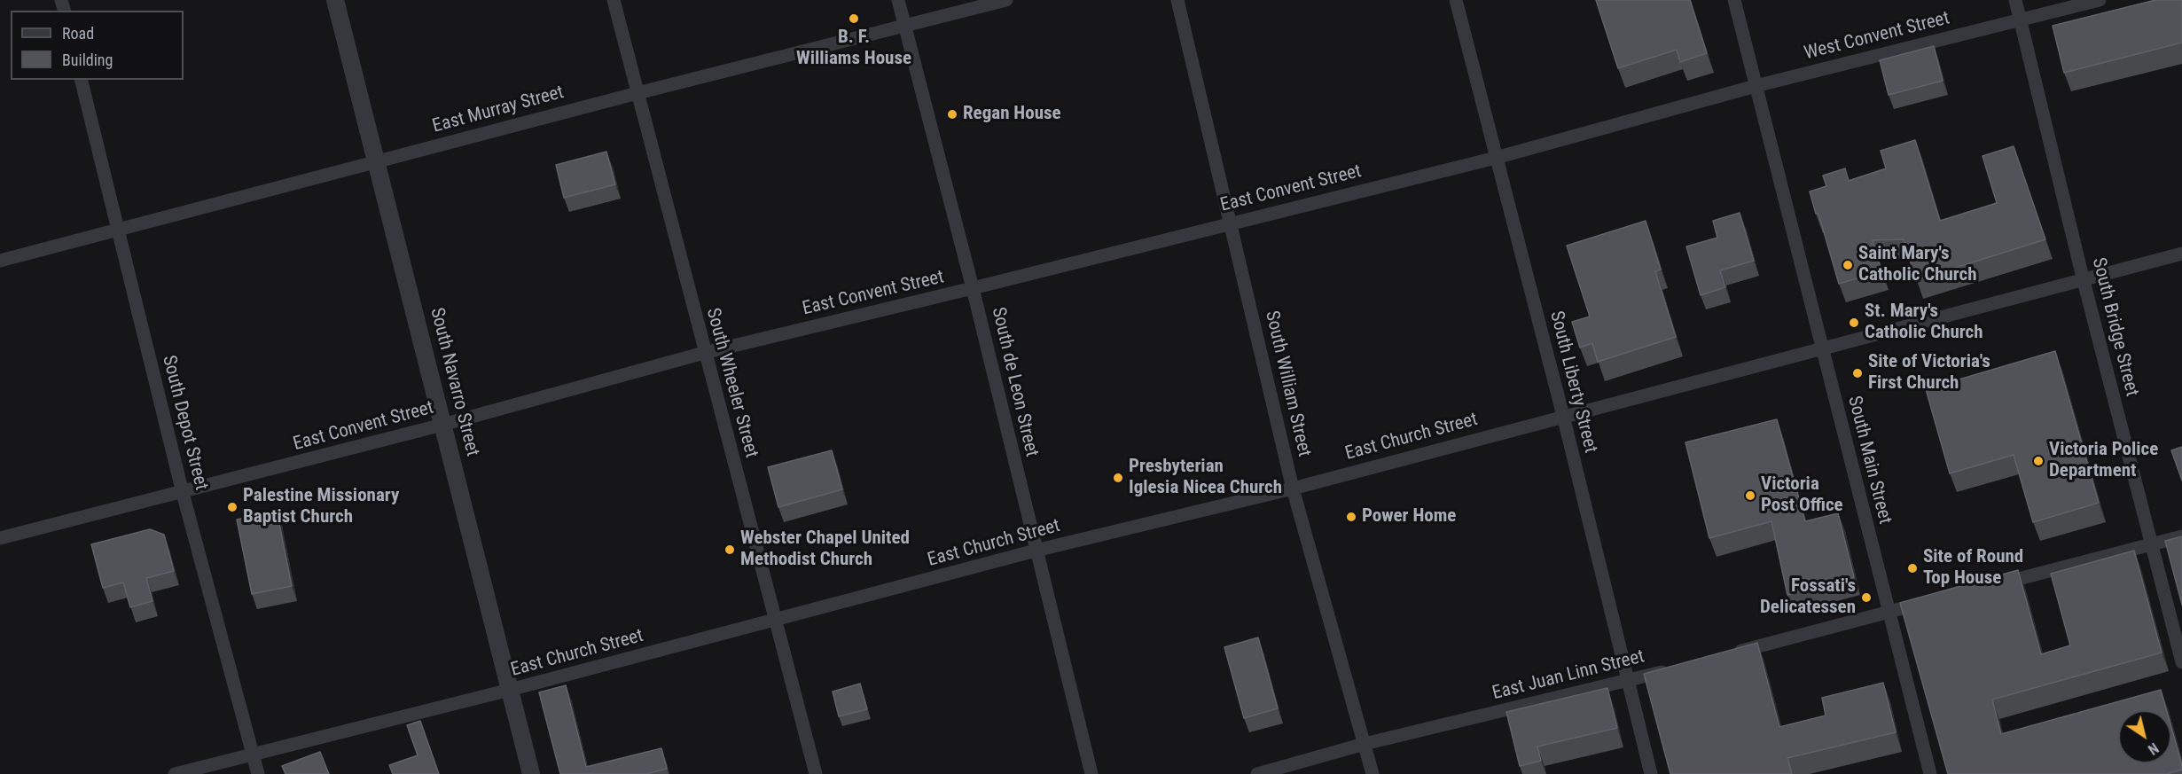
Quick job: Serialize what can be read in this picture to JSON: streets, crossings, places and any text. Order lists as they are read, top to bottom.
{
  "streets": {
    "street": [
      "West Convent Street",
      "East Murray Street",
      "East Convent Street",
      "South Bridge Street",
      "South Navarro Street",
      "South de Leon Street",
      "South Liberty Street",
      "South Wheeler Street",
      "South William Street",
      "South Depot Street",
      "East Church Street",
      "South Main Street",
      "East Juan Linn Street"
    ]
  },
  "crossings": [
    ["West Convent Street", "East Convent Street"],
    ["West Convent Street", "South Bridge Street"],
    ["West Convent Street", "South Main Street"],
    ["East Murray Street", "South Navarro Street"],
    ["East Murray Street", "South de Leon Street"],
    ["East Murray Street", "South Wheeler Street"],
    ["East Murray Street", "South Depot Street"],
    ["East Convent Street", "South Navarro Street"],
    ["East Convent Street", "South de Leon Street"],
    ["East Convent Street", "South Liberty Street"],
    ["East Convent Street", "South Wheeler Street"],
    ["East Convent Street", "South William Street"],
    ["East Convent Street", "South Depot Street"],
    ["East Convent Street", "South Main Street"],
    ["South Bridge Street", "East Church Street"],
    ["South Navarro Street", "East Church Street"],
    ["South de Leon Street", "East Church Street"],
    ["South Liberty Street", "East Church Street"],
    ["South Liberty Street", "East Juan Linn Street"],
    ["South Wheeler Street", "East Church Street"],
    ["South William Street", "East Church Street"],
    ["South William Street", "East Juan Linn Street"],
    ["South Depot Street", "East Church Street"],
    ["East Church Street", "South Main Street"]
  ],
  "places": [
    "B. F. Williams House",
    "Regan House",
    "Saint Mary's Catholic Church",
    "St. Mary's Catholic Church",
    "Site of Victoria's First Church",
    "Victoria Police Department",
    "Presbyterian Iglesia Nicea Church",
    "Victoria Post Office",
    "Palestine Missionary Baptist Church",
    "Power Home",
    "Webster Chapel United Methodist Church",
    "Site of Round Top House",
    "Fossati's Delicatessen"
  ],
  "legend": ["Road", "Building"],
  "north": "bottom right"
}
